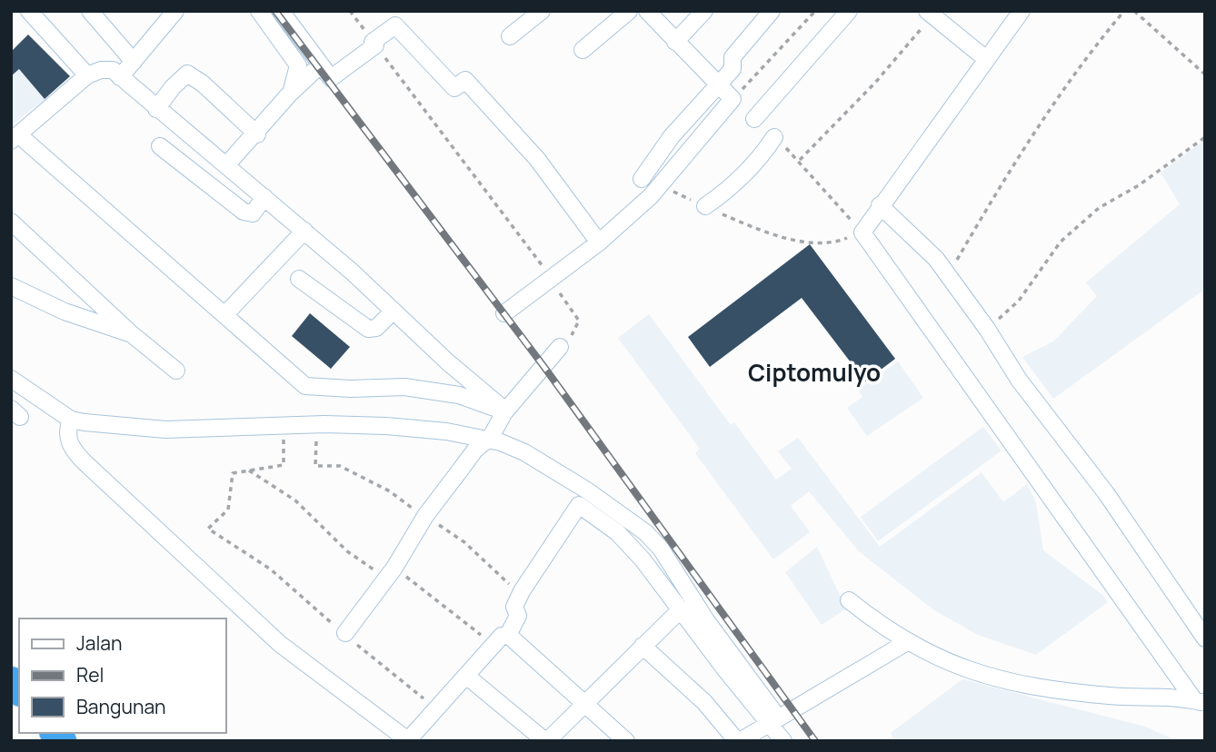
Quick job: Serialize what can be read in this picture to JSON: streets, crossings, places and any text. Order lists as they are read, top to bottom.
{
  "districts": ["Ciptomulyo"],
  "legend": ["Jalan", "Rel", "Bangunan"]
}
